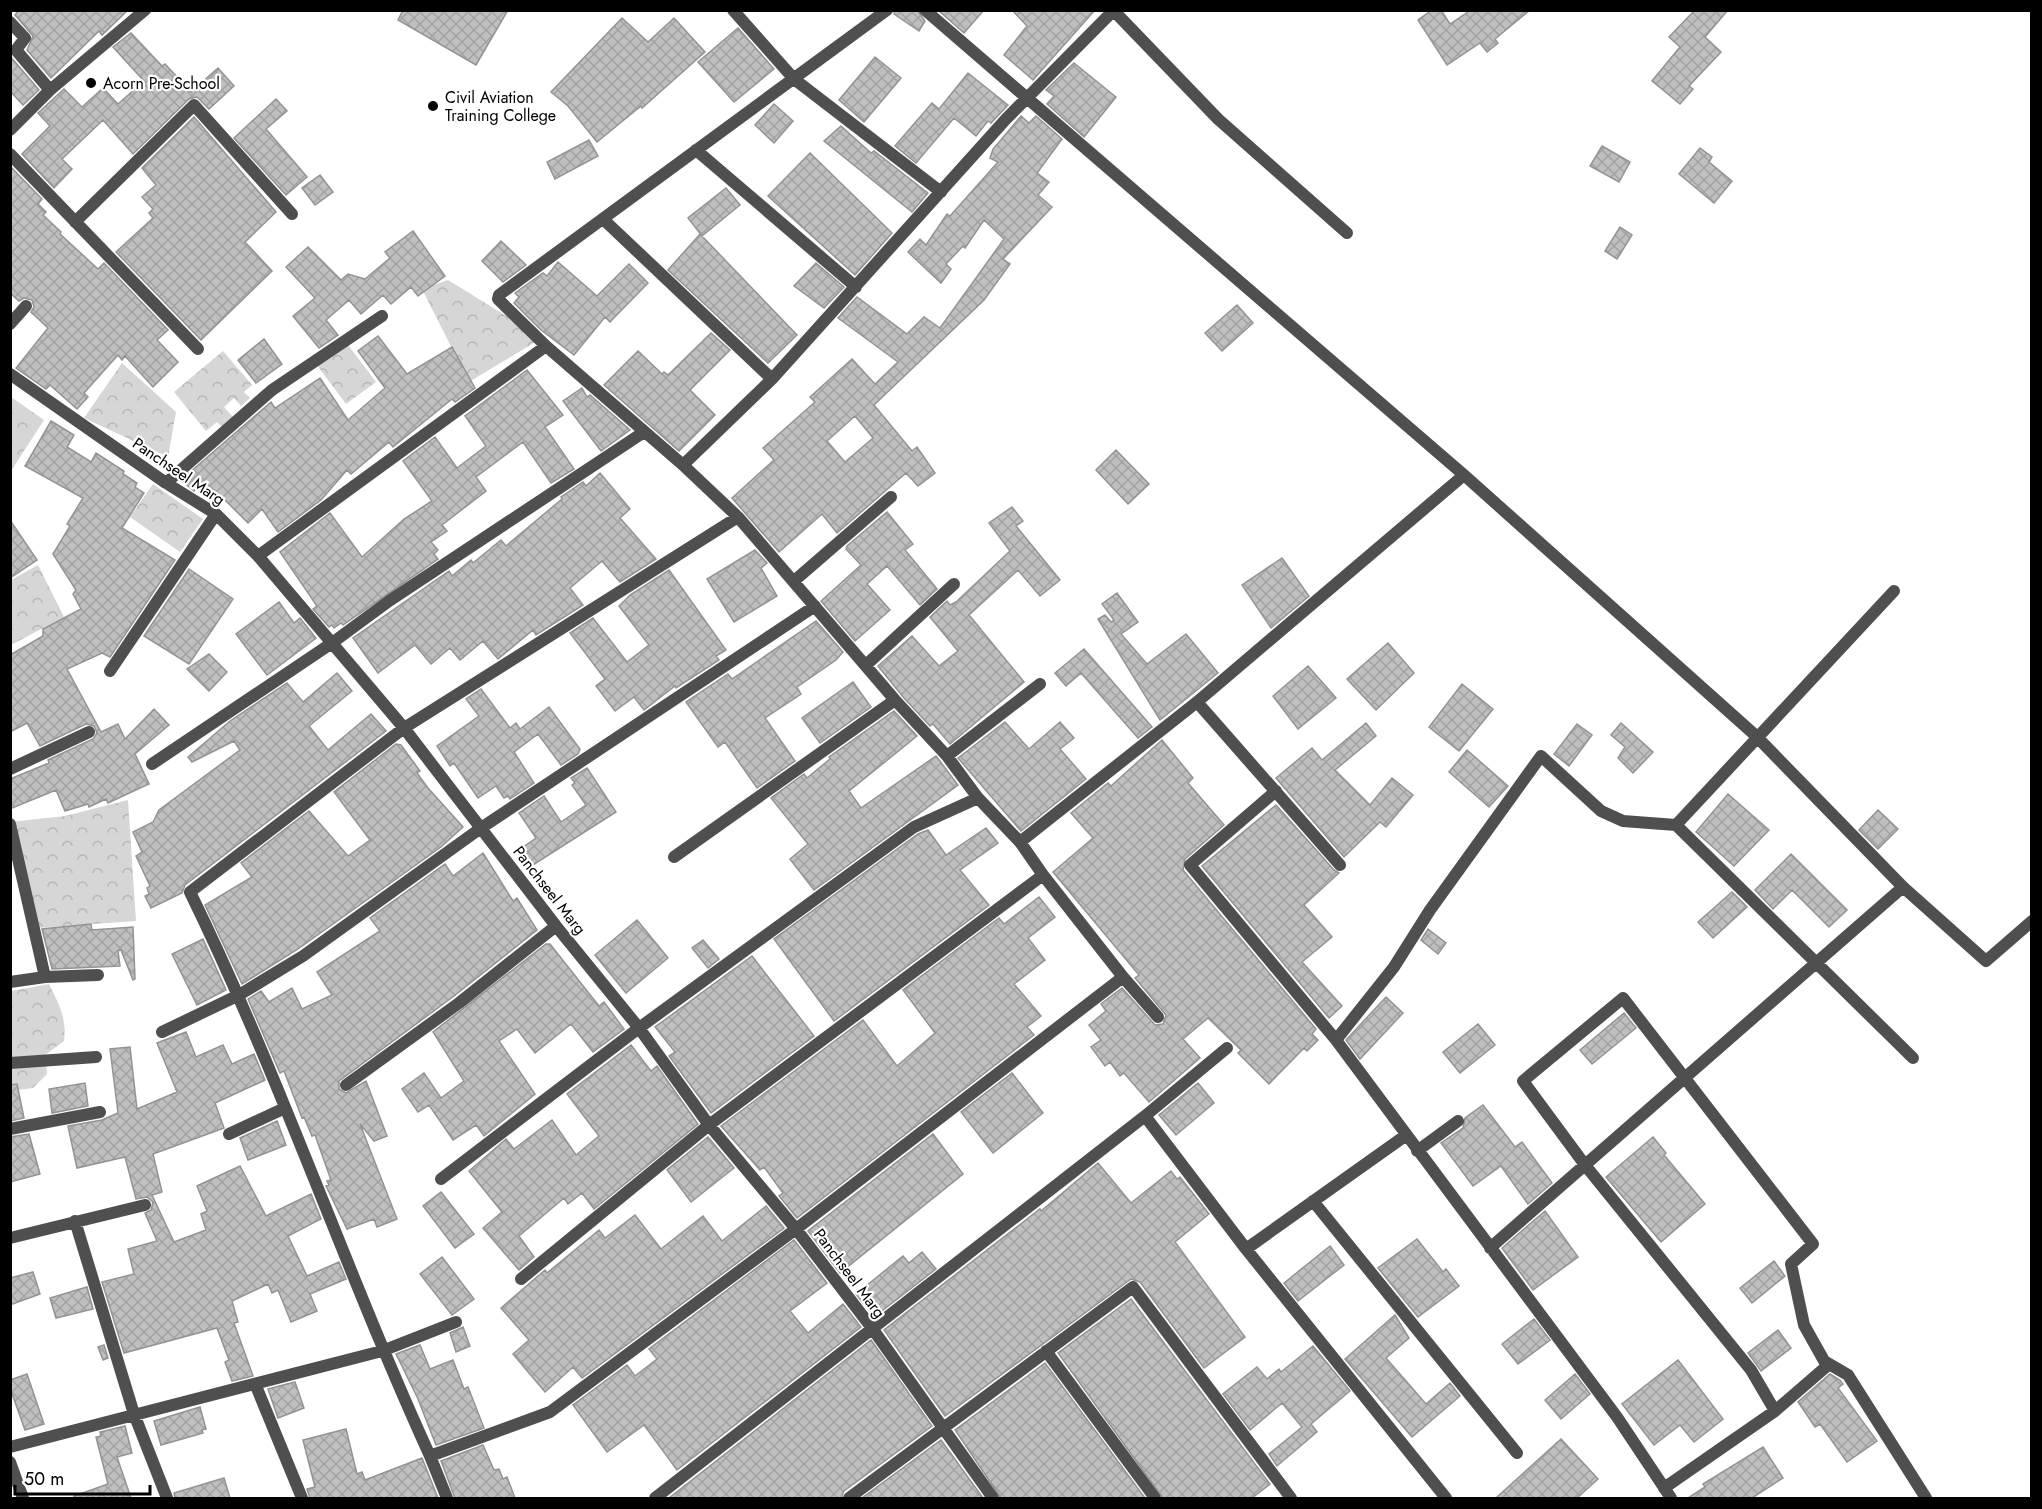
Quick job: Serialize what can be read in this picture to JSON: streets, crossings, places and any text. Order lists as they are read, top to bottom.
{
  "streets": {
    "street": ["Panchseel Marg"]
  },
  "places": ["Acorn Pre-School", "Civil Aviation Training College"],
  "scale_bar": "50 m"
}
